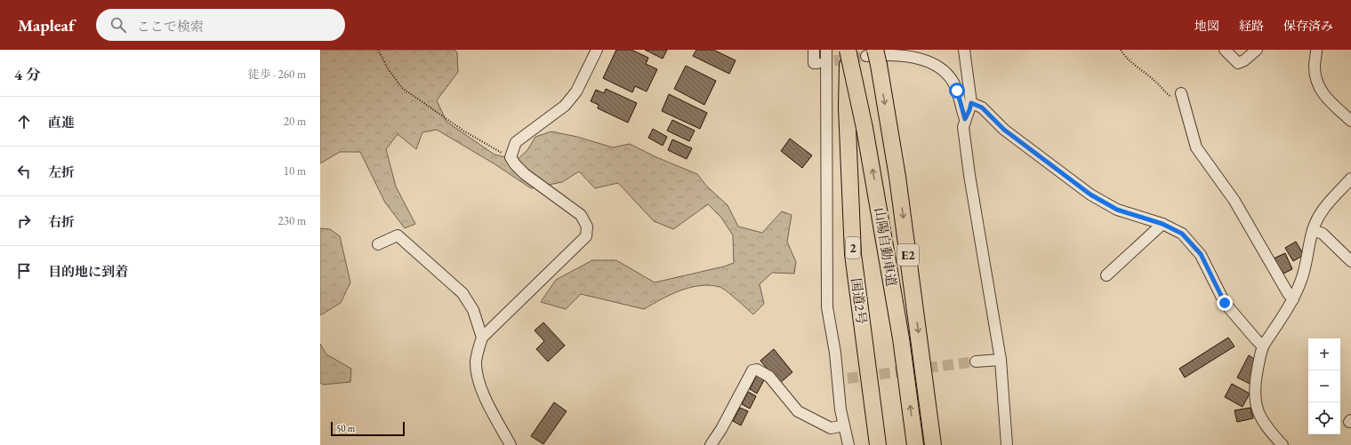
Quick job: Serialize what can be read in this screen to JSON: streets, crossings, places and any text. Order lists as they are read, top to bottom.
{
  "streets": {
    "highway": [
      "山陽自動車道",
      "2",
      "E2",
      "国道2号"
    ]
  },
  "crossings": [
    ["山陽自動車道", "国道2号"]
  ],
  "scale_bar": "50 m",
  "page": {
    "header": "Mapleaf",
    "search": "ここで検索",
    "nav": ["地図", "経路", "保存済み"],
    "heading": ["4 分", "徒歩 · 260 m"],
    "list": [
      ["直進", "20 m"],
      ["左折", "10 m"],
      ["右折", "230 m"],
      "目的地に到着"
    ],
    "map_buttons": ["+", "−"],
    "scale": "50 m"
  }
}
